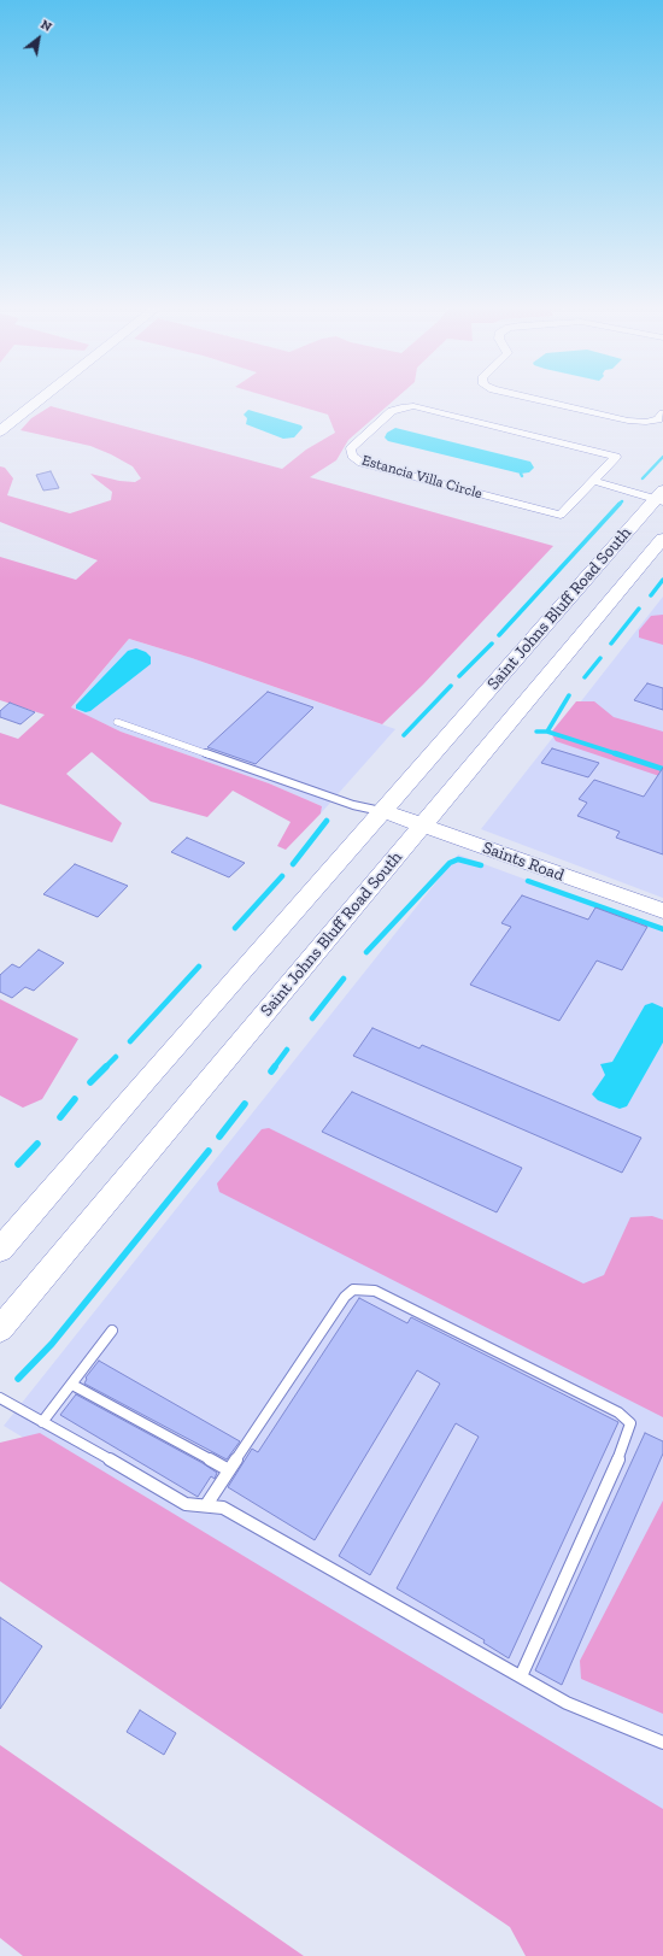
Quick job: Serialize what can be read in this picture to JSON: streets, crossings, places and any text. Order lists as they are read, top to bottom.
{
  "streets": {
    "main road": ["Saint Johns Bluff Road South", "Saints Road"],
    "street": ["Estancia Villa Circle"]
  },
  "crossings": [
    ["Saint Johns Bluff Road South", "Saints Road"]
  ],
  "north": "top right"
}
